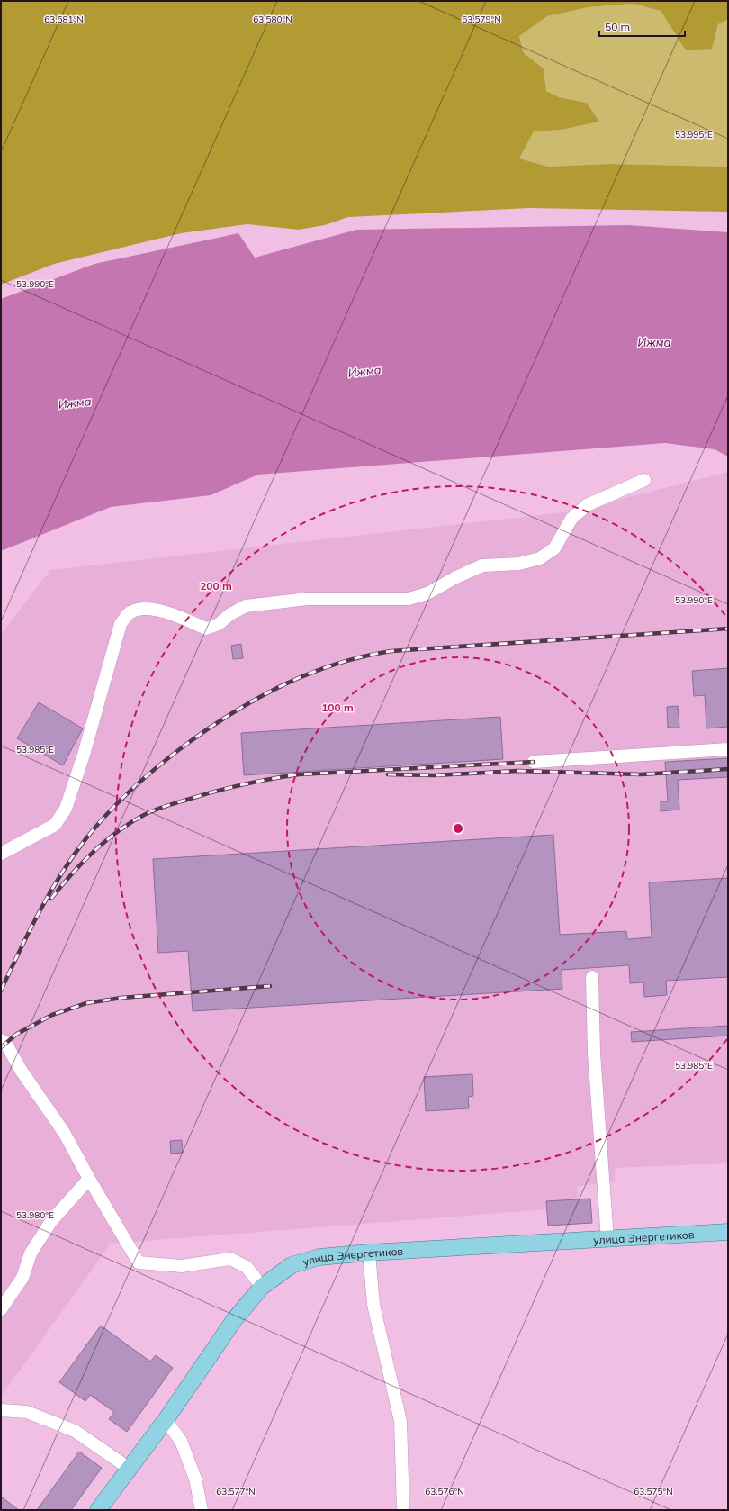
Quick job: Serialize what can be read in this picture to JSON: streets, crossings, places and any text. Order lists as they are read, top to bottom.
{
  "streets": {
    "main road": ["улица Энергетиков"]
  },
  "water": ["Ижма"],
  "scale_bar": "50 m",
  "coordinates": [
    "63.581°N",
    "63.580°N",
    "63.579°N",
    "53.995°E",
    "53.990°E",
    "53.985°E",
    "53.980°E",
    "63.577°N",
    "63.576°N",
    "63.575°N"
  ],
  "rings": ["200 m", "100 m"]
}
